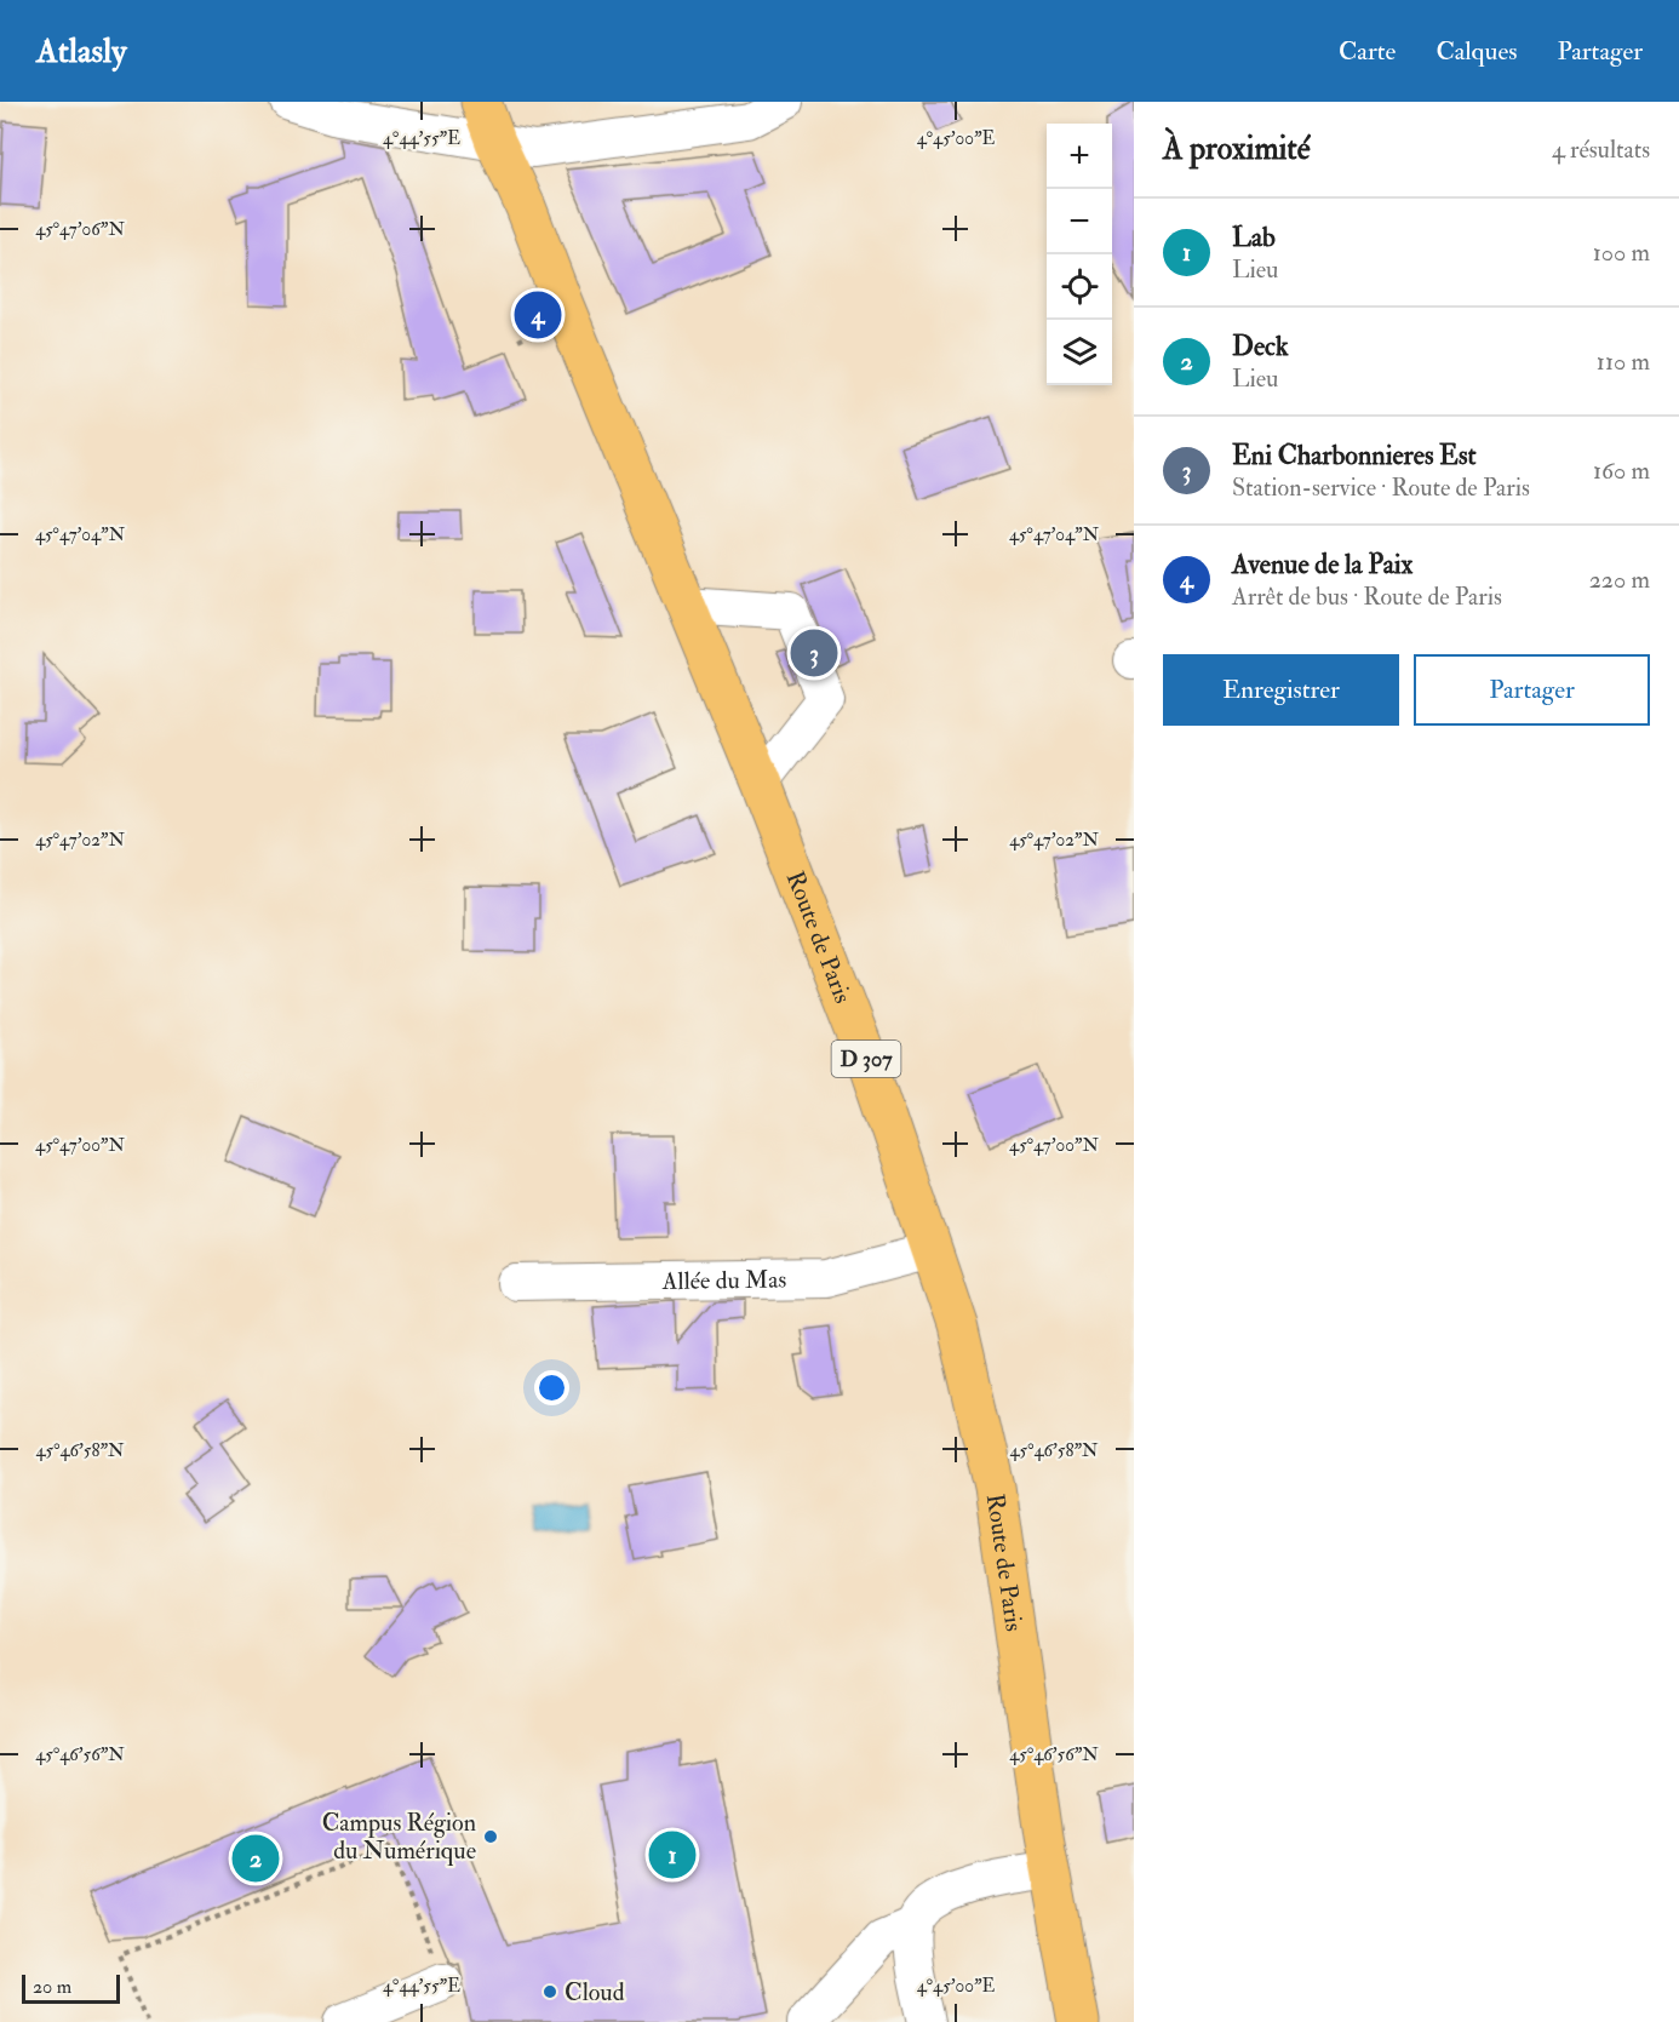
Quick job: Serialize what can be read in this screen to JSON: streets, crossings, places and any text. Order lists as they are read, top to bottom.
{
  "streets": {
    "main road": ["Route de Paris", "D 307"],
    "street": ["Allée du Mas"]
  },
  "crossings": [
    ["Route de Paris", "Allée du Mas"]
  ],
  "places": ["Campus Région du Numérique", "Cloud"],
  "scale_bar": "20 m",
  "page": {
    "header": "Atlasly",
    "nav": ["Carte", "Calques", "Partager"],
    "heading": ["À proximité", "4 résultats"],
    "map_buttons": ["+", "−"],
    "list": [
      {
        "mark": "1",
        "name": "Lab",
        "note": "Lieu",
        "value": "100 m"
      },
      {
        "mark": "2",
        "name": "Deck",
        "note": "Lieu",
        "value": "110 m"
      },
      {
        "mark": "3",
        "name": "Eni Charbonnieres Est",
        "note": "Station-service · Route de Paris",
        "value": "160 m"
      },
      {
        "mark": "4",
        "name": "Avenue de la Paix",
        "note": "Arrêt de bus · Route de Paris",
        "value": "220 m"
      }
    ],
    "pins": [
      "4",
      "3",
      "1",
      "2"
    ],
    "buttons": ["Enregistrer", "Partager"],
    "scale": "20 m"
  },
  "coordinates": [
    "4°44'55\"E",
    "4°45'00\"E",
    "45°47'06\"N",
    "45°47'04\"N",
    "45°47'02\"N",
    "45°47'00\"N",
    "45°46'58\"N",
    "45°46'56\"N"
  ]
}
